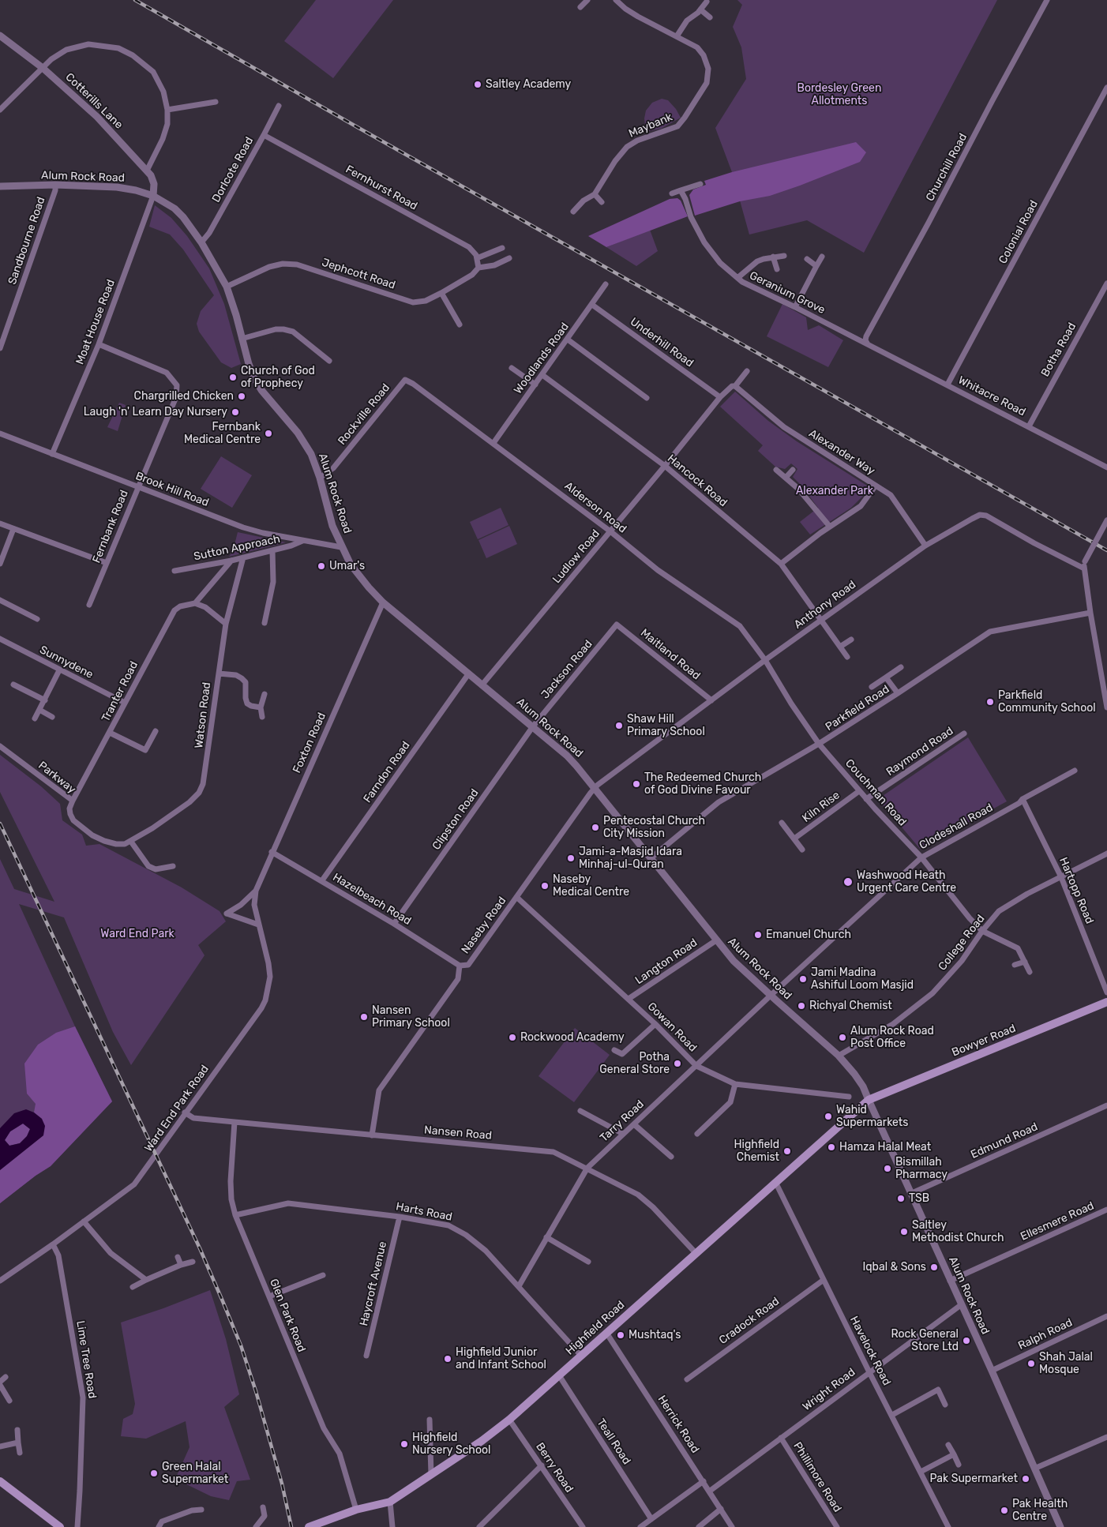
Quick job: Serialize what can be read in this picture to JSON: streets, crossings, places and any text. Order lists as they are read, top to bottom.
{
  "streets": {
    "main road": ["Bowyer Road", "Highfield Road"],
    "street": [
      "Cotterills Lane",
      "Maybank",
      "Churchill Road",
      "Dorlcote Road",
      "Alum Rock Road",
      "Fernhurst Road",
      "Colonial Road",
      "Sandbourne Road",
      "Jephcott Road",
      "Geranium Grove",
      "Moat House Road",
      "Underhill Road",
      "Botha Road",
      "Woodlands Road",
      "Whitacre Road",
      "Rockville Road",
      "Alexander Way",
      "Hancock Road",
      "Brook Hill Road",
      "Alderson Road",
      "Fernbank Road",
      "Sutton Approach",
      "Ludlow Road",
      "Anthony Road",
      "Maitland Road",
      "Sunnydene",
      "Jackson Road",
      "Tranter Road",
      "Parkfield Road",
      "Watson Road",
      "Foxton Road",
      "Raymond Road",
      "Farndon Road",
      "Parkway",
      "Couchman Road",
      "Kiln Rise",
      "Clipston Road",
      "Clodeshall Road",
      "Hartopp Road",
      "Hazelbeach Road",
      "Naseby Road",
      "College Road",
      "Langton Road",
      "Gowan Road",
      "Ward End Park Road",
      "Tarry Road",
      "Nansen Road",
      "Edmund Road",
      "Harts Road",
      "Ellesmere Road",
      "Haycroft Avenue",
      "Glen Park Road",
      "Cradock Road",
      "Ralph Road",
      "Havelock Road",
      "Lime Tree Road",
      "Wright Road",
      "Herrick Road",
      "Teall Road",
      "Berry Road",
      "Phillimore Road"
    ]
  },
  "crossings": [
    ["Cotterills Lane", "Alum Rock Road"],
    ["Cotterills Lane", "Moat House Road"],
    ["Churchill Road", "Geranium Grove"],
    ["Churchill Road", "Whitacre Road"],
    ["Dorlcote Road", "Alum Rock Road"],
    ["Dorlcote Road", "Fernhurst Road"],
    ["Alum Rock Road", "Sandbourne Road"],
    ["Alum Rock Road", "Jephcott Road"],
    ["Alum Rock Road", "Moat House Road"],
    ["Alum Rock Road", "Rockville Road"],
    ["Alum Rock Road", "Brook Hill Road"],
    ["Alum Rock Road", "Ludlow Road"],
    ["Alum Rock Road", "Anthony Road"],
    ["Alum Rock Road", "Jackson Road"],
    ["Alum Rock Road", "Parkfield Road"],
    ["Alum Rock Road", "Foxton Road"],
    ["Alum Rock Road", "Farndon Road"],
    ["Alum Rock Road", "Clipston Road"],
    ["Alum Rock Road", "Clodeshall Road"],
    ["Alum Rock Road", "Naseby Road"],
    ["Alum Rock Road", "College Road"],
    ["Alum Rock Road", "Langton Road"],
    ["Alum Rock Road", "Bowyer Road"],
    ["Alum Rock Road", "Tarry Road"],
    ["Alum Rock Road", "Edmund Road"],
    ["Alum Rock Road", "Ellesmere Road"],
    ["Alum Rock Road", "Highfield Road"],
    ["Alum Rock Road", "Ralph Road"],
    ["Alum Rock Road", "Wright Road"],
    ["Colonial Road", "Whitacre Road"],
    ["Geranium Grove", "Whitacre Road"],
    ["Moat House Road", "Brook Hill Road"],
    ["Moat House Road", "Fernbank Road"],
    ["Underhill Road", "Woodlands Road"],
    ["Underhill Road", "Ludlow Road"],
    ["Botha Road", "Whitacre Road"],
    ["Woodlands Road", "Hancock Road"],
    ["Woodlands Road", "Alderson Road"],
    ["Rockville Road", "Alderson Road"],
    ["Alexander Way", "Ludlow Road"],
    ["Alexander Way", "Anthony Road"],
    ["Hancock Road", "Ludlow Road"],
    ["Hancock Road", "Anthony Road"],
    ["Brook Hill Road", "Fernbank Road"],
    ["Brook Hill Road", "Sutton Approach"],
    ["Alderson Road", "Ludlow Road"],
    ["Alderson Road", "Anthony Road"],
    ["Alderson Road", "Couchman Road"],
    ["Sutton Approach", "Watson Road"],
    ["Anthony Road", "Maitland Road"],
    ["Anthony Road", "Couchman Road"],
    ["Anthony Road", "Naseby Road"],
    ["Maitland Road", "Jackson Road"],
    ["Sunnydene", "Tranter Road"],
    ["Jackson Road", "Clipston Road"],
    ["Tranter Road", "Parkway"],
    ["Parkfield Road", "Couchman Road"],
    ["Watson Road", "Parkway"],
    ["Foxton Road", "Hazelbeach Road"],
    ["Foxton Road", "Ward End Park Road"],
    ["Raymond Road", "Couchman Road"],
    ["Farndon Road", "Hazelbeach Road"],
    ["Couchman Road", "Kiln Rise"],
    ["Couchman Road", "Clodeshall Road"],
    ["Couchman Road", "College Road"],
    ["Clipston Road", "Hazelbeach Road"],
    ["Clodeshall Road", "Hartopp Road"],
    ["Clodeshall Road", "Tarry Road"],
    ["Hartopp Road", "College Road"],
    ["Hazelbeach Road", "Naseby Road"],
    ["Naseby Road", "Gowan Road"],
    ["Naseby Road", "Nansen Road"],
    ["Langton Road", "Gowan Road"],
    ["Gowan Road", "Tarry Road"],
    ["Bowyer Road", "Highfield Road"],
    ["Ward End Park Road", "Nansen Road"],
    ["Ward End Park Road", "Lime Tree Road"],
    ["Tarry Road", "Nansen Road"],
    ["Tarry Road", "Harts Road"],
    ["Nansen Road", "Glen Park Road"],
    ["Nansen Road", "Highfield Road"],
    ["Harts Road", "Haycroft Avenue"],
    ["Harts Road", "Glen Park Road"],
    ["Harts Road", "Highfield Road"],
    ["Glen Park Road", "Highfield Road"],
    ["Cradock Road", "Havelock Road"],
    ["Highfield Road", "Havelock Road"],
    ["Highfield Road", "Herrick Road"],
    ["Highfield Road", "Teall Road"],
    ["Highfield Road", "Berry Road"],
    ["Havelock Road", "Wright Road"],
    ["Wright Road", "Herrick Road"],
    ["Wright Road", "Phillimore Road"]
  ],
  "parks": ["Bordesley Green Allotments", "Alexander Park", "Ward End Park"],
  "places": [
    "Saltley Academy",
    "Church of God of Prophecy",
    "Chargrilled Chicken",
    "Laugh 'n' Learn Day Nursery",
    "Fernbank Medical Centre",
    "Umar's",
    "Parkfield Community School",
    "Shaw Hill Primary School",
    "The Redeemed Church of God Divine Favour",
    "Pentecostal Church City Mission",
    "Jami-a-Masjid Idara Minhaj-ul-Quran",
    "Washwood Heath Urgent Care Centre",
    "Naseby Medical Centre",
    "Emanuel Church",
    "Jami Madina Ashiful Loom Masjid",
    "Richyal Chemist",
    "Nansen Primary School",
    "Rockwood Academy",
    "Alum Rock Road Post Office",
    "Potha General Store",
    "Wahid Supermarkets",
    "Hamza Halal Meat",
    "Highfield Chemist",
    "Bismillah Pharmacy",
    "TSB",
    "Saltley Methodist Church",
    "Iqbal & Sons",
    "Mushtaq's",
    "Rock General Store Ltd",
    "Highfield Junior and Infant School",
    "Shah Jalal Mosque",
    "Highfield Nursery School",
    "Green Halal Supermarket",
    "Pak Supermarket",
    "Pak Health Centre"
  ]
}
